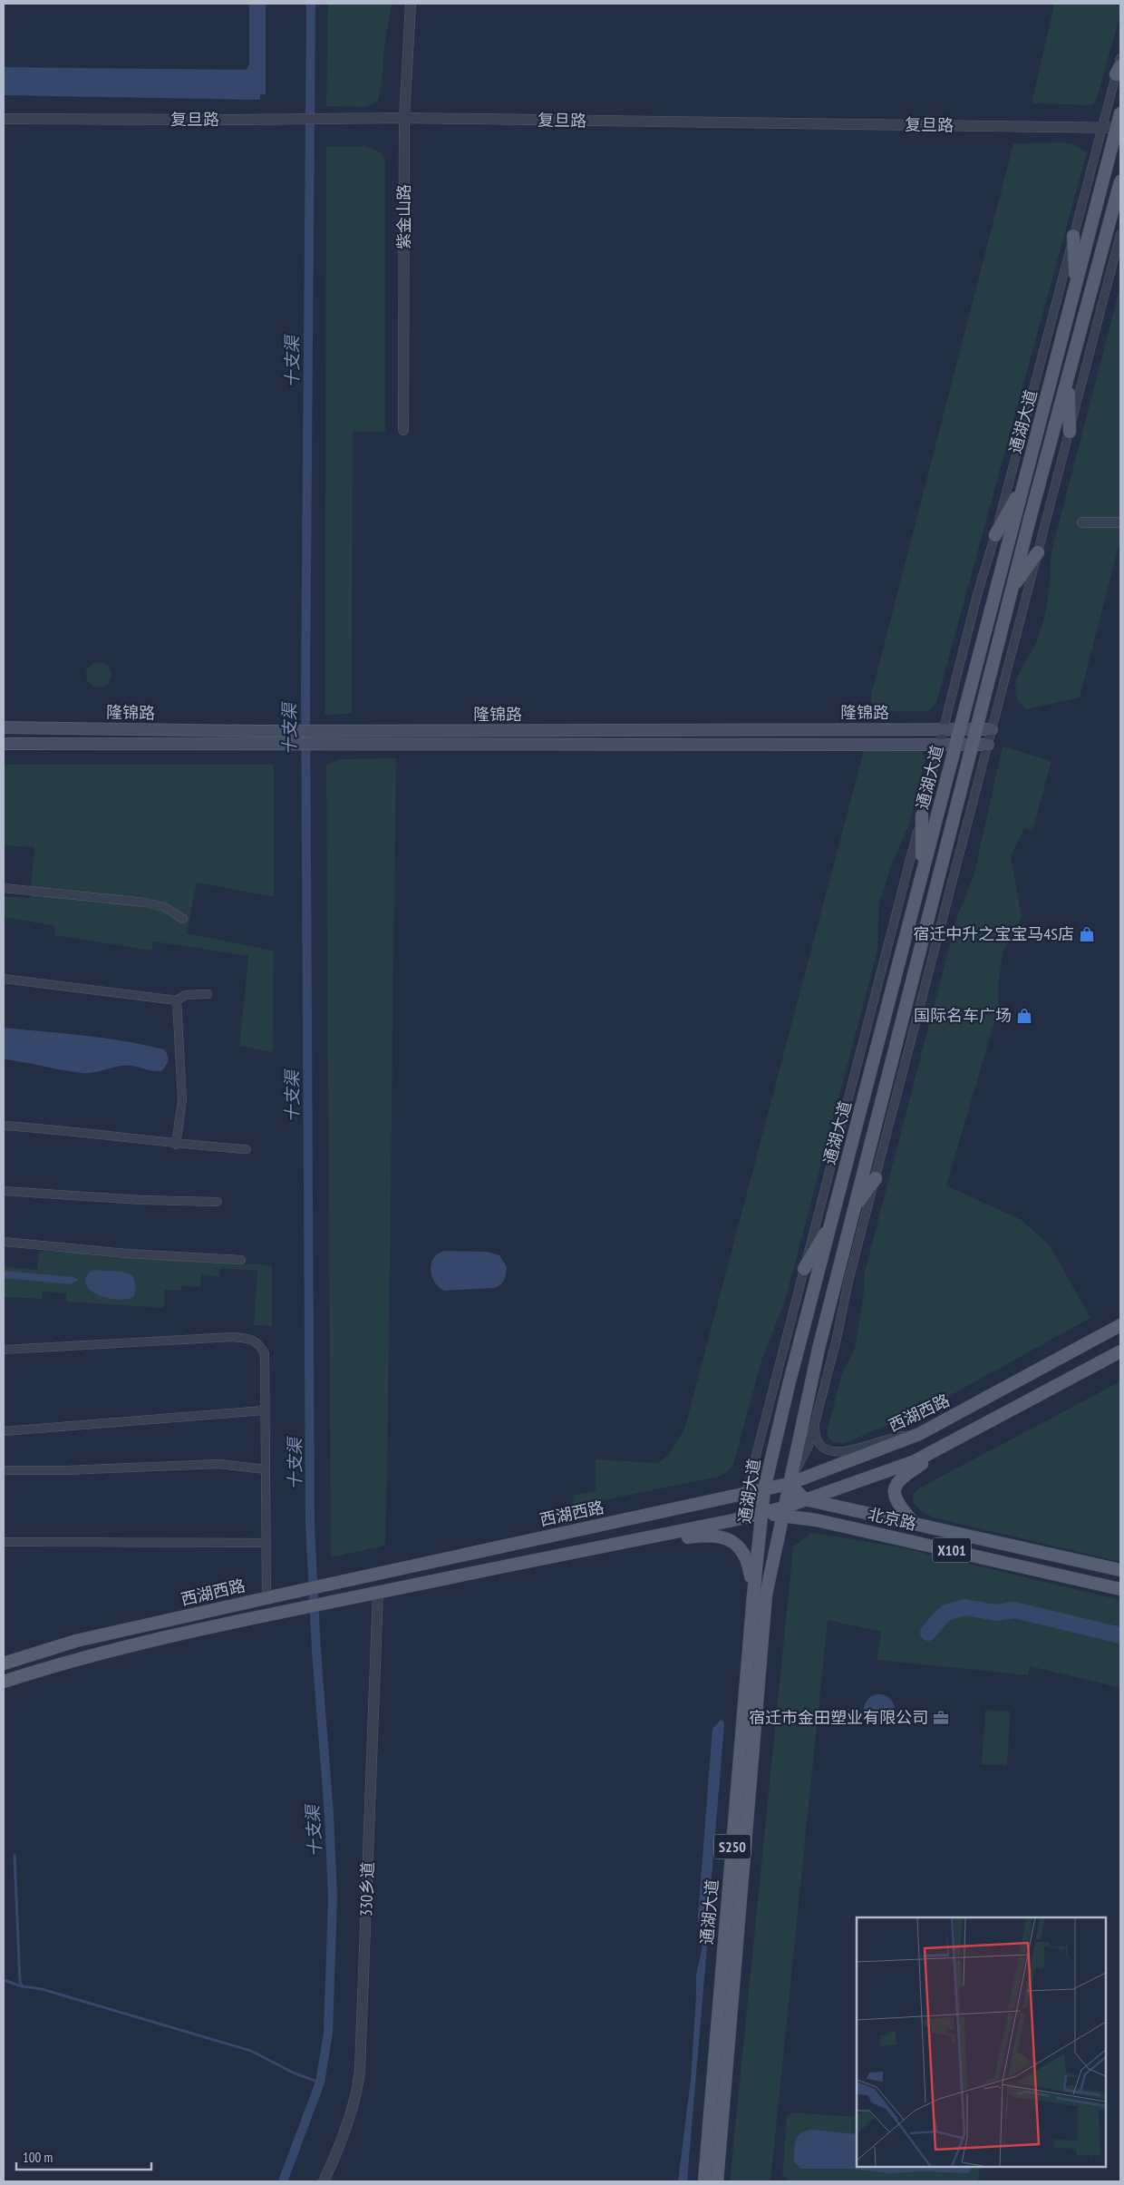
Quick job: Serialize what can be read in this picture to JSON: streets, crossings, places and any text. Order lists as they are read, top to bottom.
{
  "streets": {
    "main road": [
      "通湖大道",
      "隆锦路",
      "西湖西路",
      "北京路",
      "X101",
      "S250"
    ],
    "street": ["复旦路", "紫金山路", "330乡道"]
  },
  "crossings": [
    ["复旦路", "紫金山路"],
    ["复旦路", "通湖大道"],
    ["通湖大道", "隆锦路"],
    ["通湖大道", "西湖西路"],
    ["通湖大道", "北京路"],
    ["西湖西路", "北京路"],
    ["西湖西路", "330乡道"]
  ],
  "water": ["十支渠"],
  "places": {
    "shop": ["宿迁中升之宝宝马4S店", "国际名车广场"],
    "office": ["宿迁市金田塑业有限公司"]
  },
  "scale_bar": "100 m"
}
